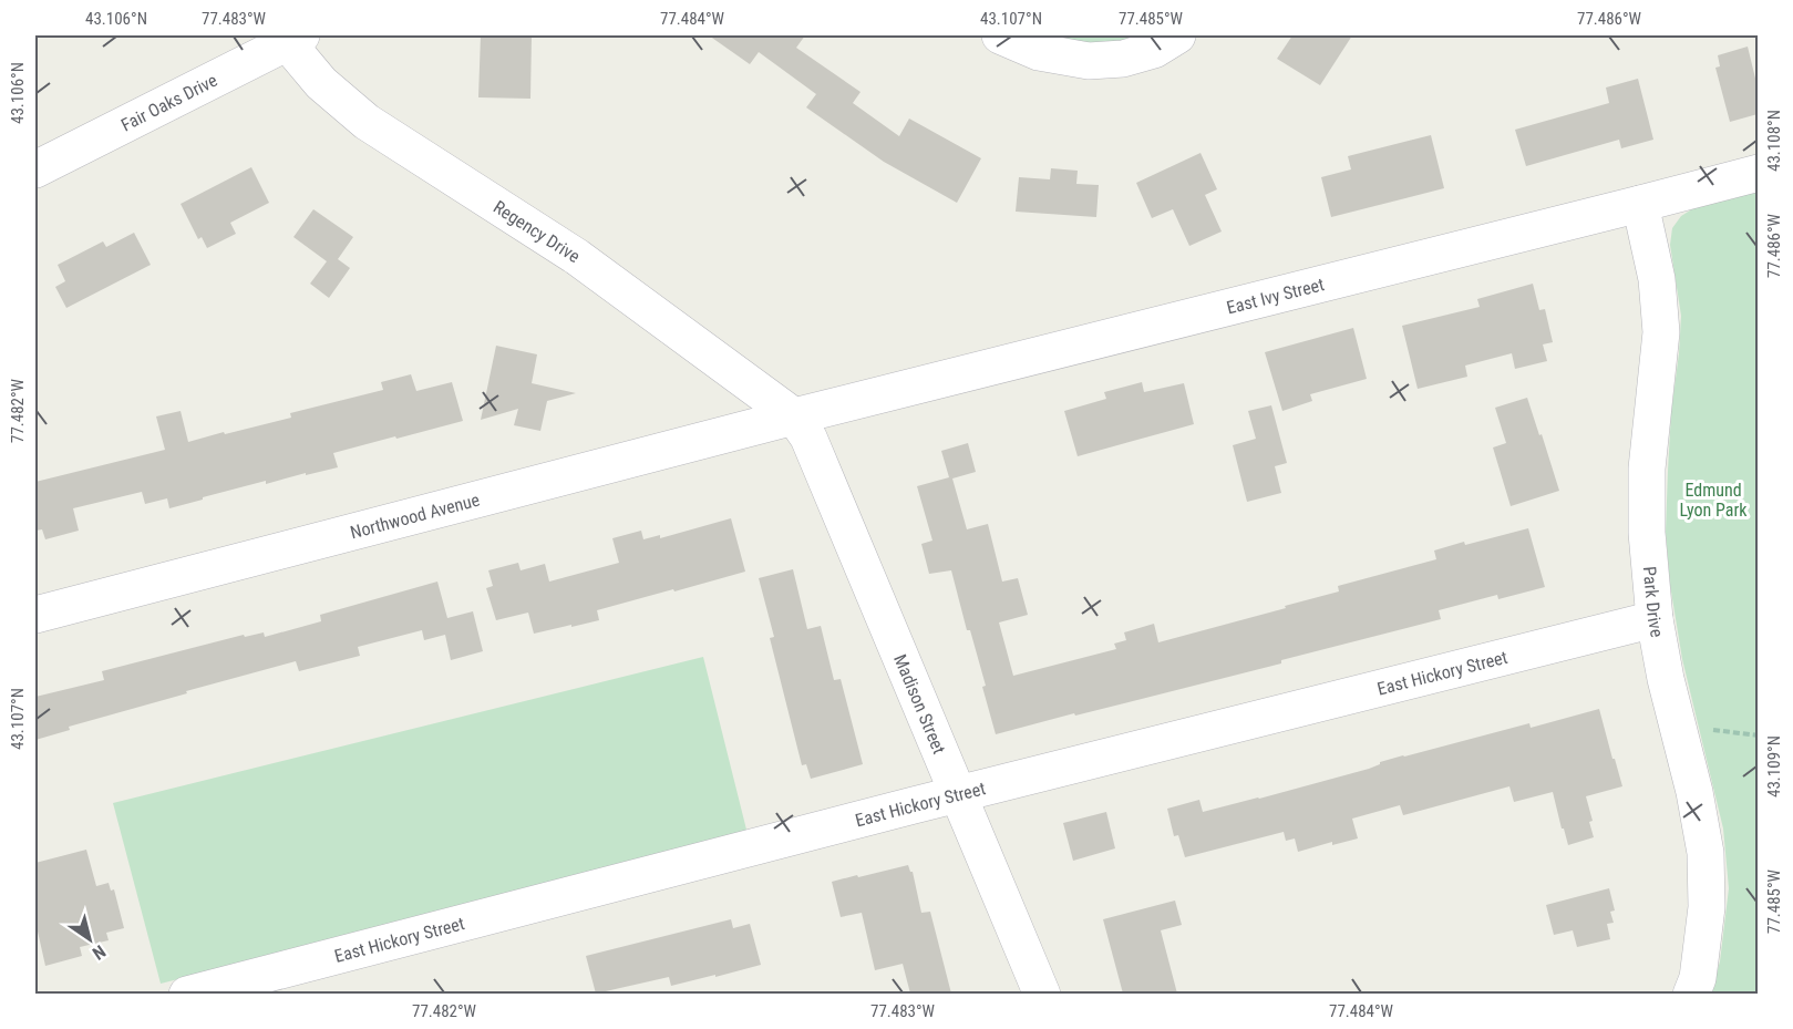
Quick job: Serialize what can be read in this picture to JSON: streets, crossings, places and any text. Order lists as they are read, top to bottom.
{
  "streets": {
    "street": [
      "Fair Oaks Drive",
      "Regency Drive",
      "East Ivy Street",
      "Northwood Avenue",
      "Park Drive",
      "East Hickory Street",
      "Madison Street"
    ]
  },
  "crossings": [
    ["Fair Oaks Drive", "Regency Drive"],
    ["Regency Drive", "East Ivy Street"],
    ["Regency Drive", "Northwood Avenue"],
    ["Regency Drive", "Madison Street"],
    ["East Ivy Street", "Northwood Avenue"],
    ["East Ivy Street", "Park Drive"],
    ["East Ivy Street", "Madison Street"],
    ["Northwood Avenue", "Madison Street"],
    ["Park Drive", "East Hickory Street"],
    ["East Hickory Street", "Madison Street"]
  ],
  "parks": ["Edmund Lyon Park"],
  "north": "bottom right",
  "coordinates": [
    "43.106°N",
    "77.483°W",
    "77.484°W",
    "43.107°N",
    "77.485°W",
    "77.486°W",
    "43.108°N",
    "77.482°W",
    "43.109°N"
  ]
}
